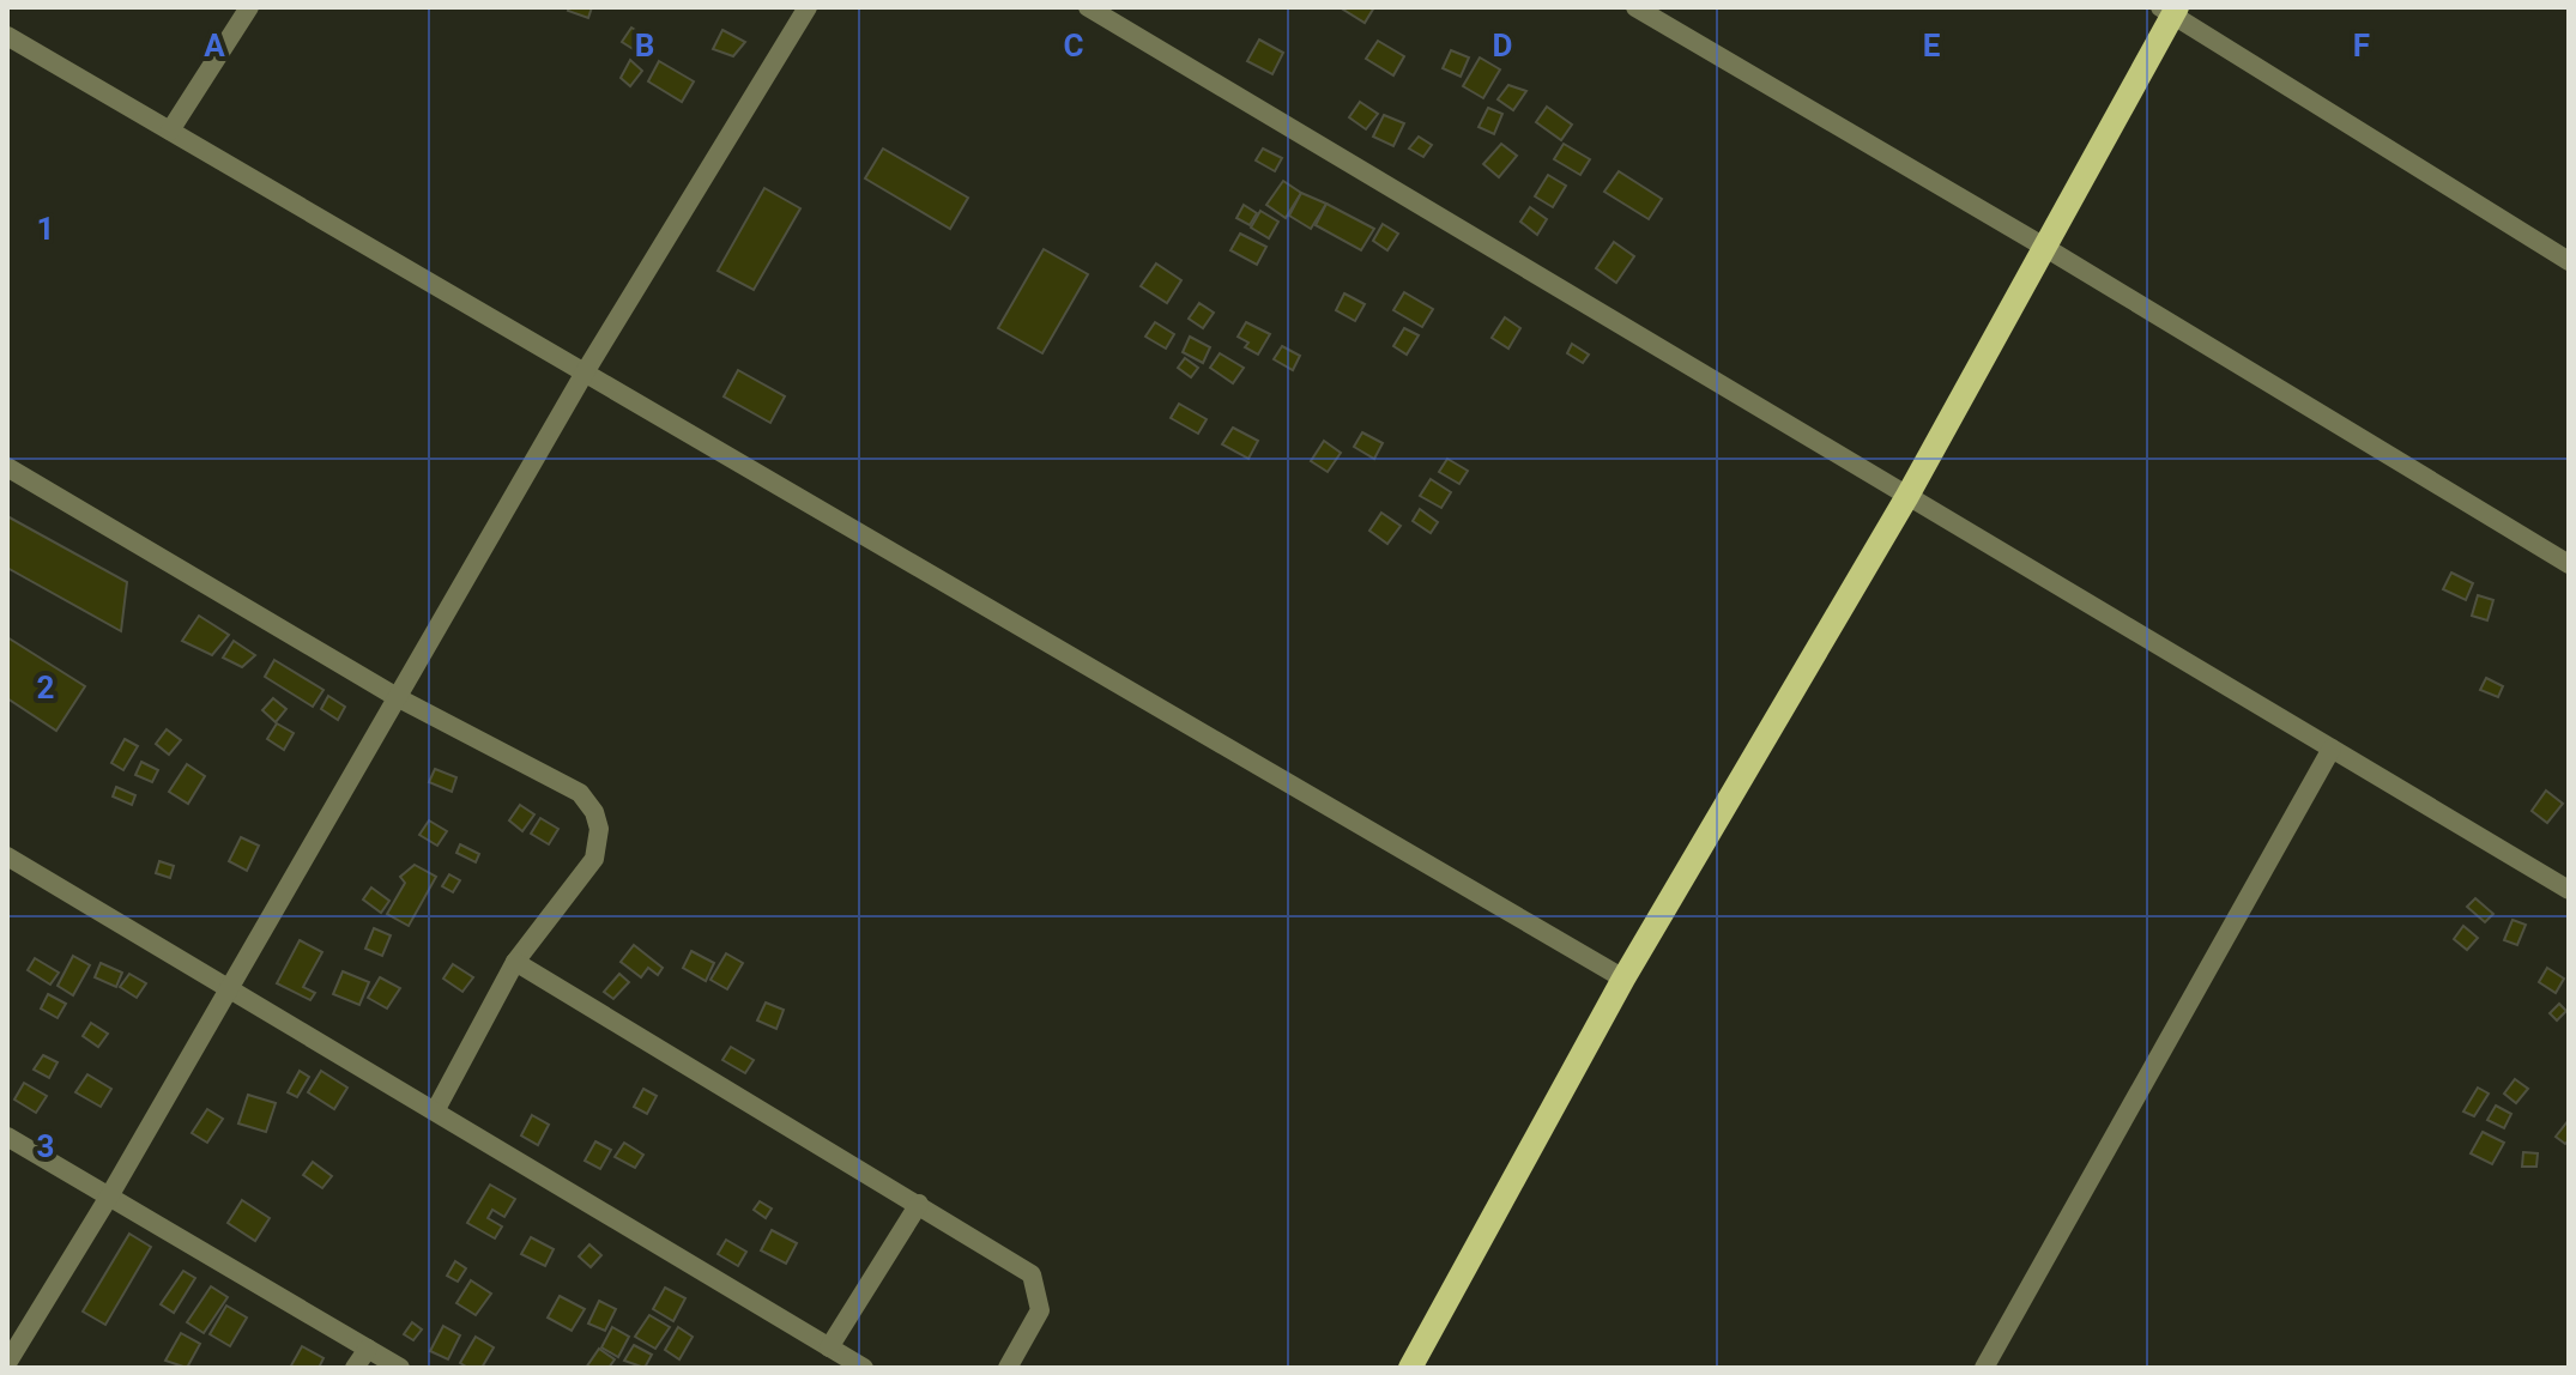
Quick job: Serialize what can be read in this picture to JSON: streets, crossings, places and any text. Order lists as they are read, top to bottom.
{
  "grid": {
    "columns": [
      "A",
      "B",
      "C",
      "D",
      "E",
      "F"
    ],
    "rows": ["1", "2", "3"]
  }
}
